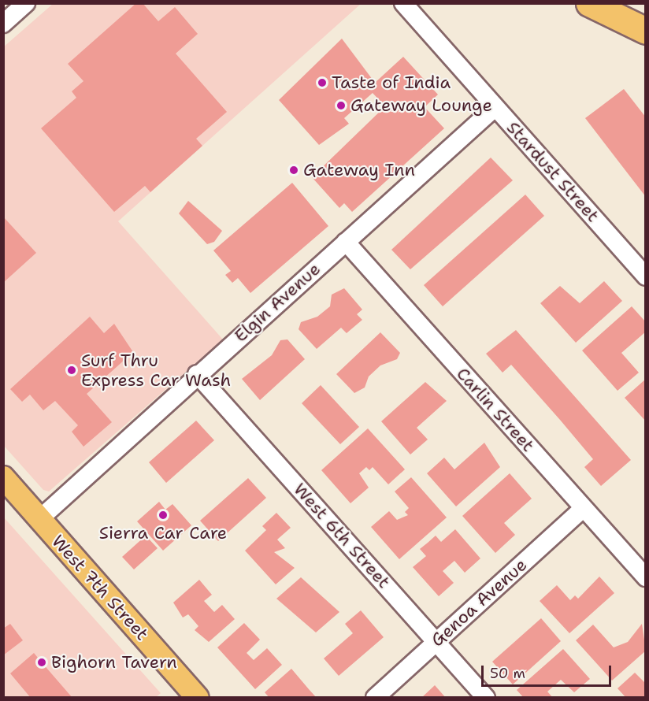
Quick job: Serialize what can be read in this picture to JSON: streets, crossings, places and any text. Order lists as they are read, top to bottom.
{
  "streets": {
    "main road": ["West 7th Street"],
    "street": [
      "Stardust Street",
      "Elgin Avenue",
      "Carlin Street",
      "West 6th Street",
      "Genoa Avenue"
    ]
  },
  "crossings": [
    ["Stardust Street", "Elgin Avenue"],
    ["Elgin Avenue", "Carlin Street"],
    ["Elgin Avenue", "West 6th Street"],
    ["Elgin Avenue", "West 7th Street"],
    ["Carlin Street", "Genoa Avenue"],
    ["West 6th Street", "Genoa Avenue"]
  ],
  "places": [
    "Taste of India",
    "Gateway Lounge",
    "Gateway Inn",
    "Surf Thru Express Car Wash",
    "Sierra Car Care",
    "Bighorn Tavern"
  ],
  "scale_bar": "50 m"
}
